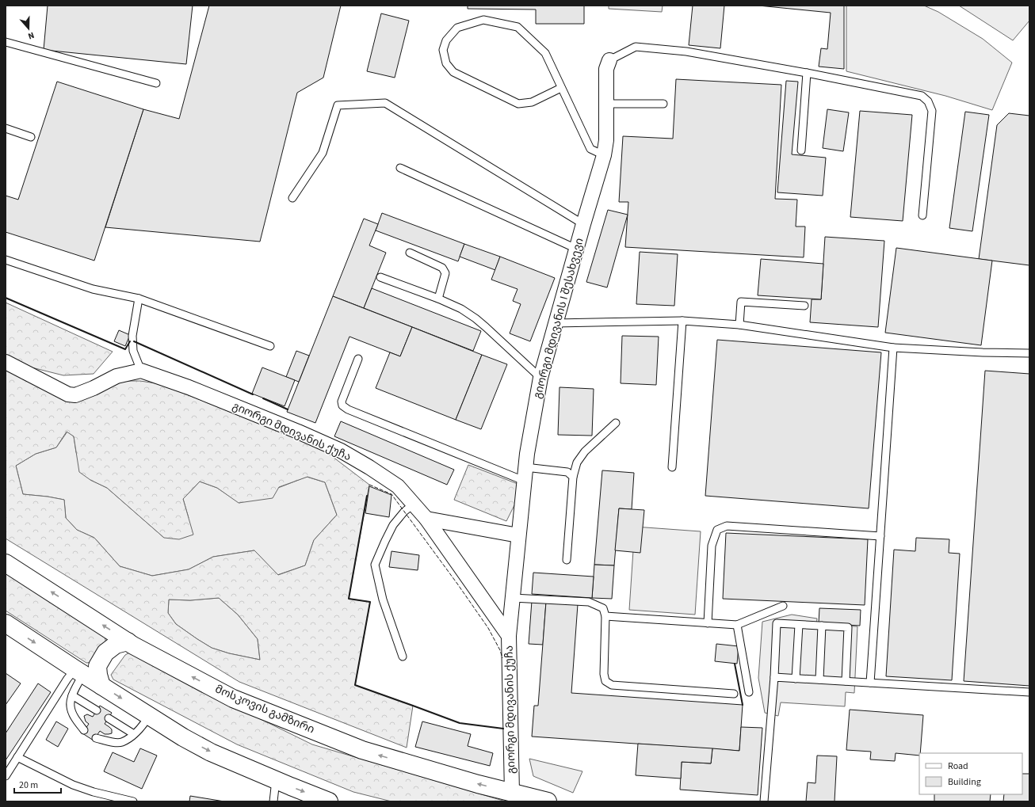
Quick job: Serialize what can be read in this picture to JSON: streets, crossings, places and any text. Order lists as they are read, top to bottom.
{
  "streets": {
    "main road": ["მოსკოვის გამზირი"],
    "street": ["გიორგი მდივანის I შესახვევი", "გიორგი მდივანის ქუჩა"]
  },
  "crossings": [
    ["გიორგი მდივანის I შესახვევი", "გიორგი მდივანის ქუჩა"],
    ["გიორგი მდივანის ქუჩა", "მოსკოვის გამზირი"]
  ],
  "legend": ["Road", "Building"],
  "scale_bar": "20 m",
  "north": "bottom"
}
